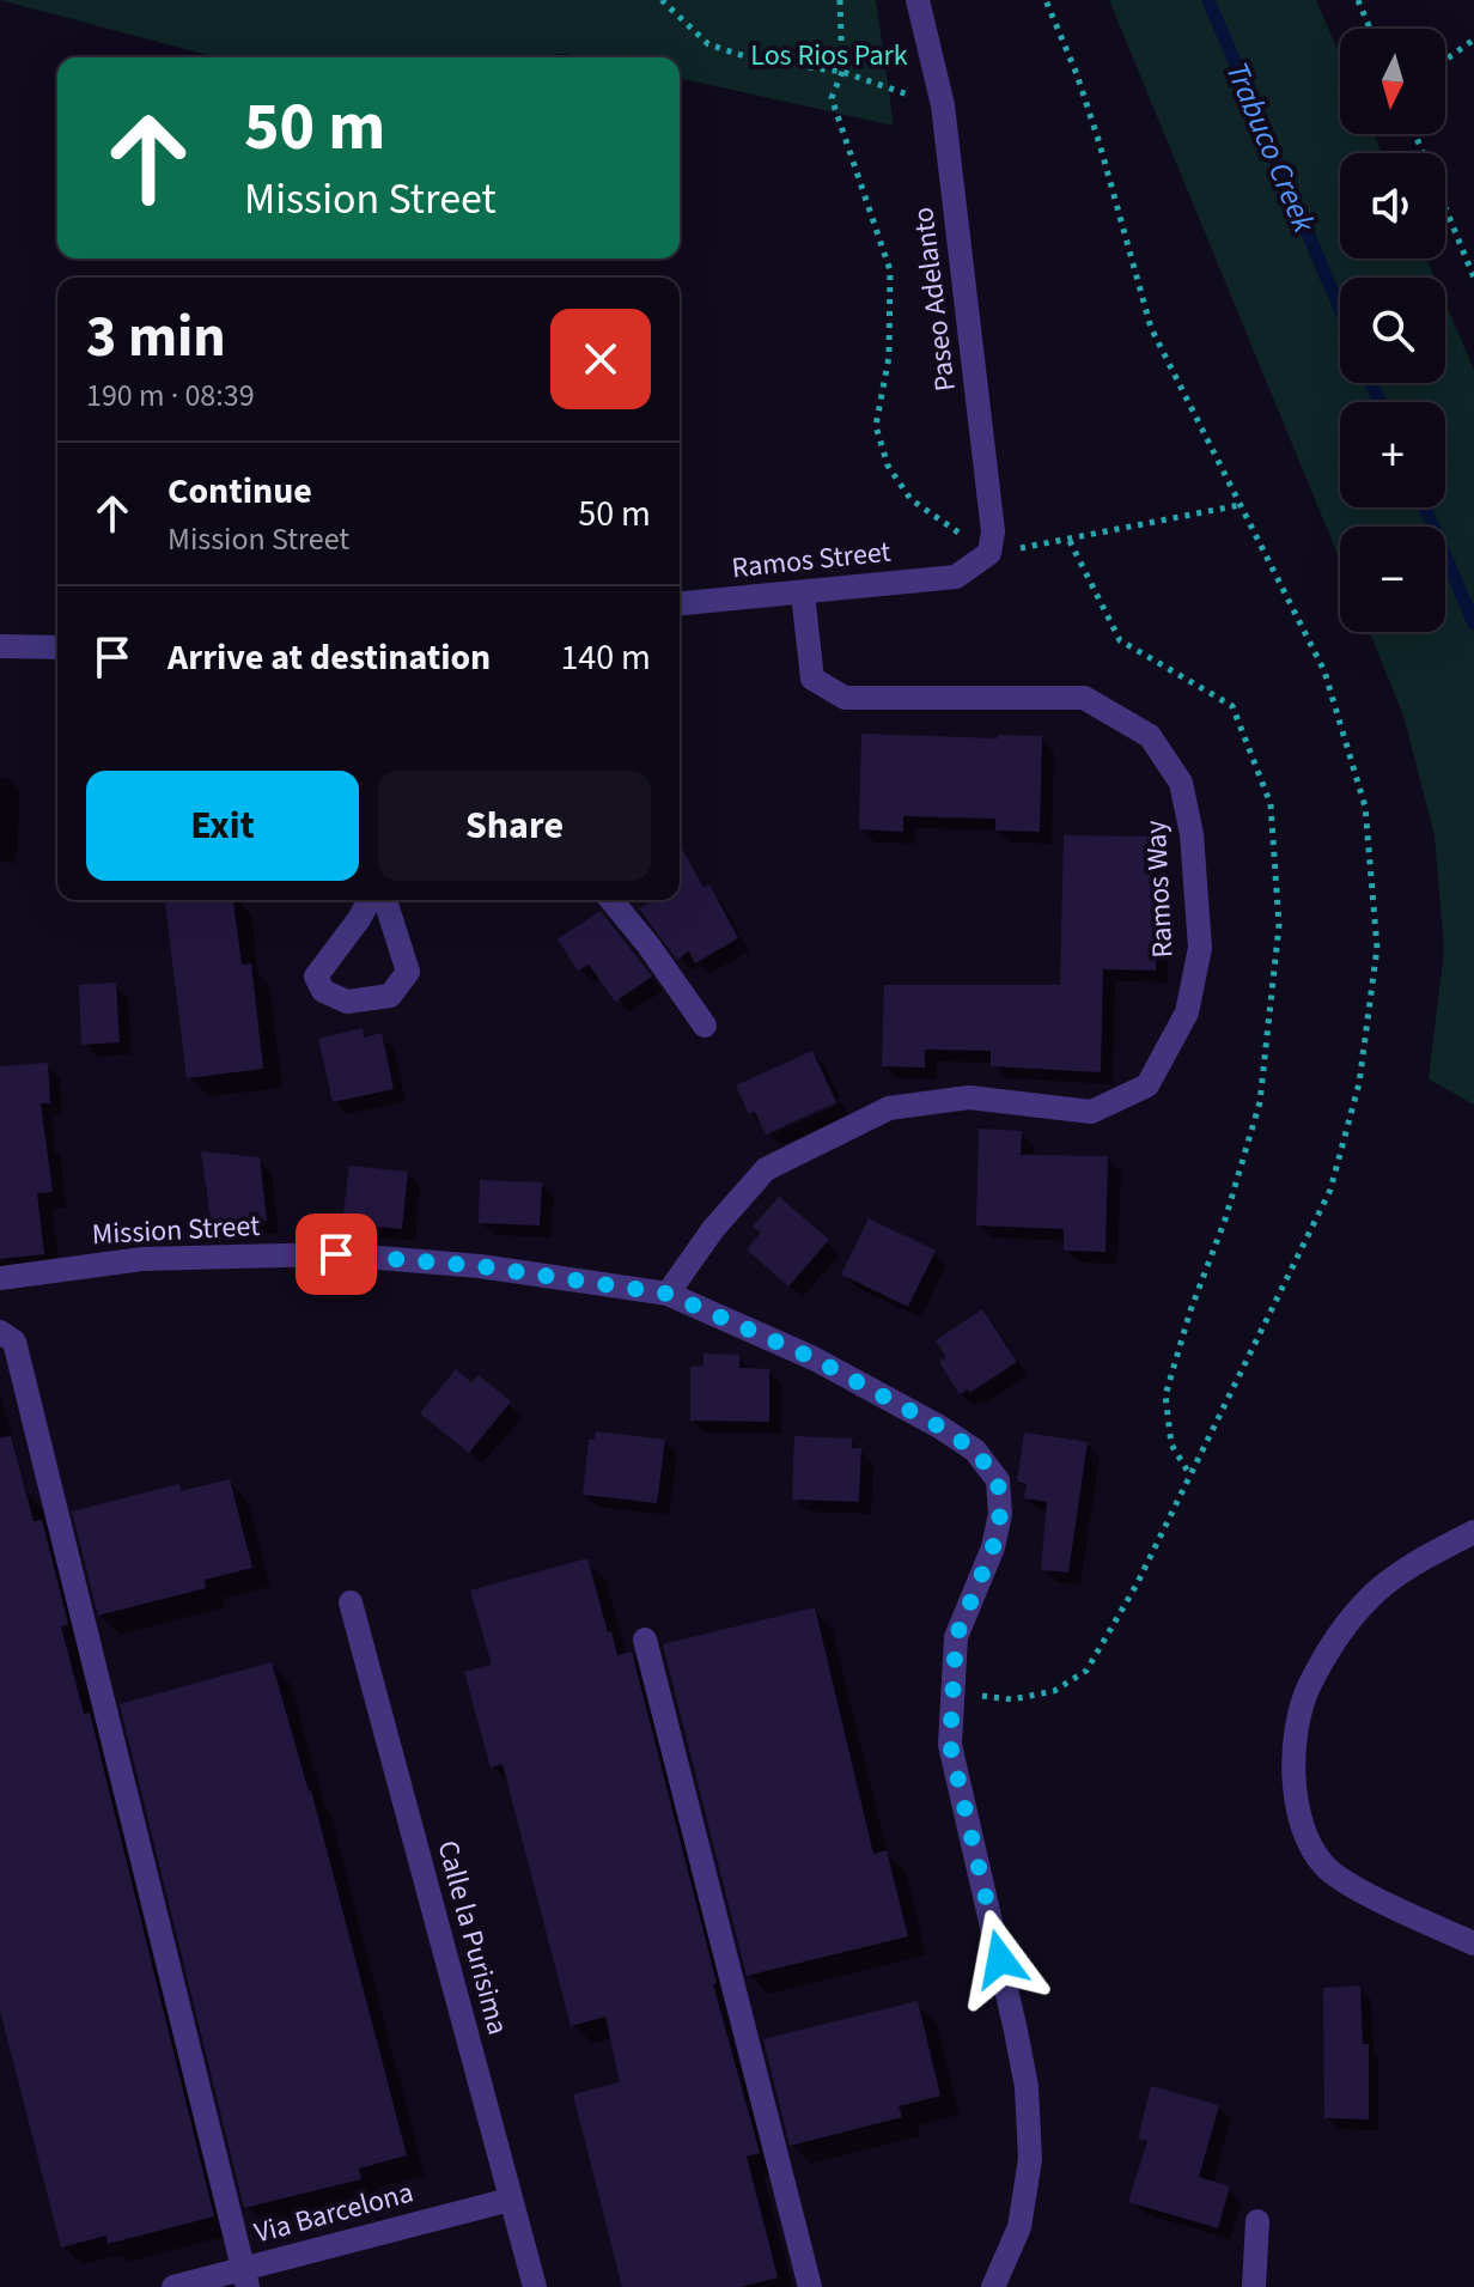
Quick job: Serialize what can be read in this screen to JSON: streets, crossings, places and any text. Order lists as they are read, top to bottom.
{
  "streets": {
    "street": [
      "Paseo Adelanto",
      "Ramos Street",
      "Ramos Way",
      "Mission Street",
      "Calle la Purisima",
      "Via Barcelona"
    ]
  },
  "crossings": [
    ["Paseo Adelanto", "Ramos Street"],
    ["Ramos Street", "Ramos Way"],
    ["Ramos Way", "Mission Street"],
    ["Calle la Purisima", "Via Barcelona"]
  ],
  "water": ["Trabuco Creek"],
  "parks": ["Los Rios Park"],
  "north": "bottom",
  "page": {
    "map_buttons": ["+", "−"],
    "turn": ["50 m", "Mission Street"],
    "heading": ["3 min", "190 m · 08:39"],
    "list": [
      {
        "name": "Continue",
        "note": "Mission Street",
        "value": "50 m"
      },
      {
        "name": "Arrive at destination",
        "value": "140 m"
      }
    ],
    "buttons": ["Exit", "Share"]
  }
}
